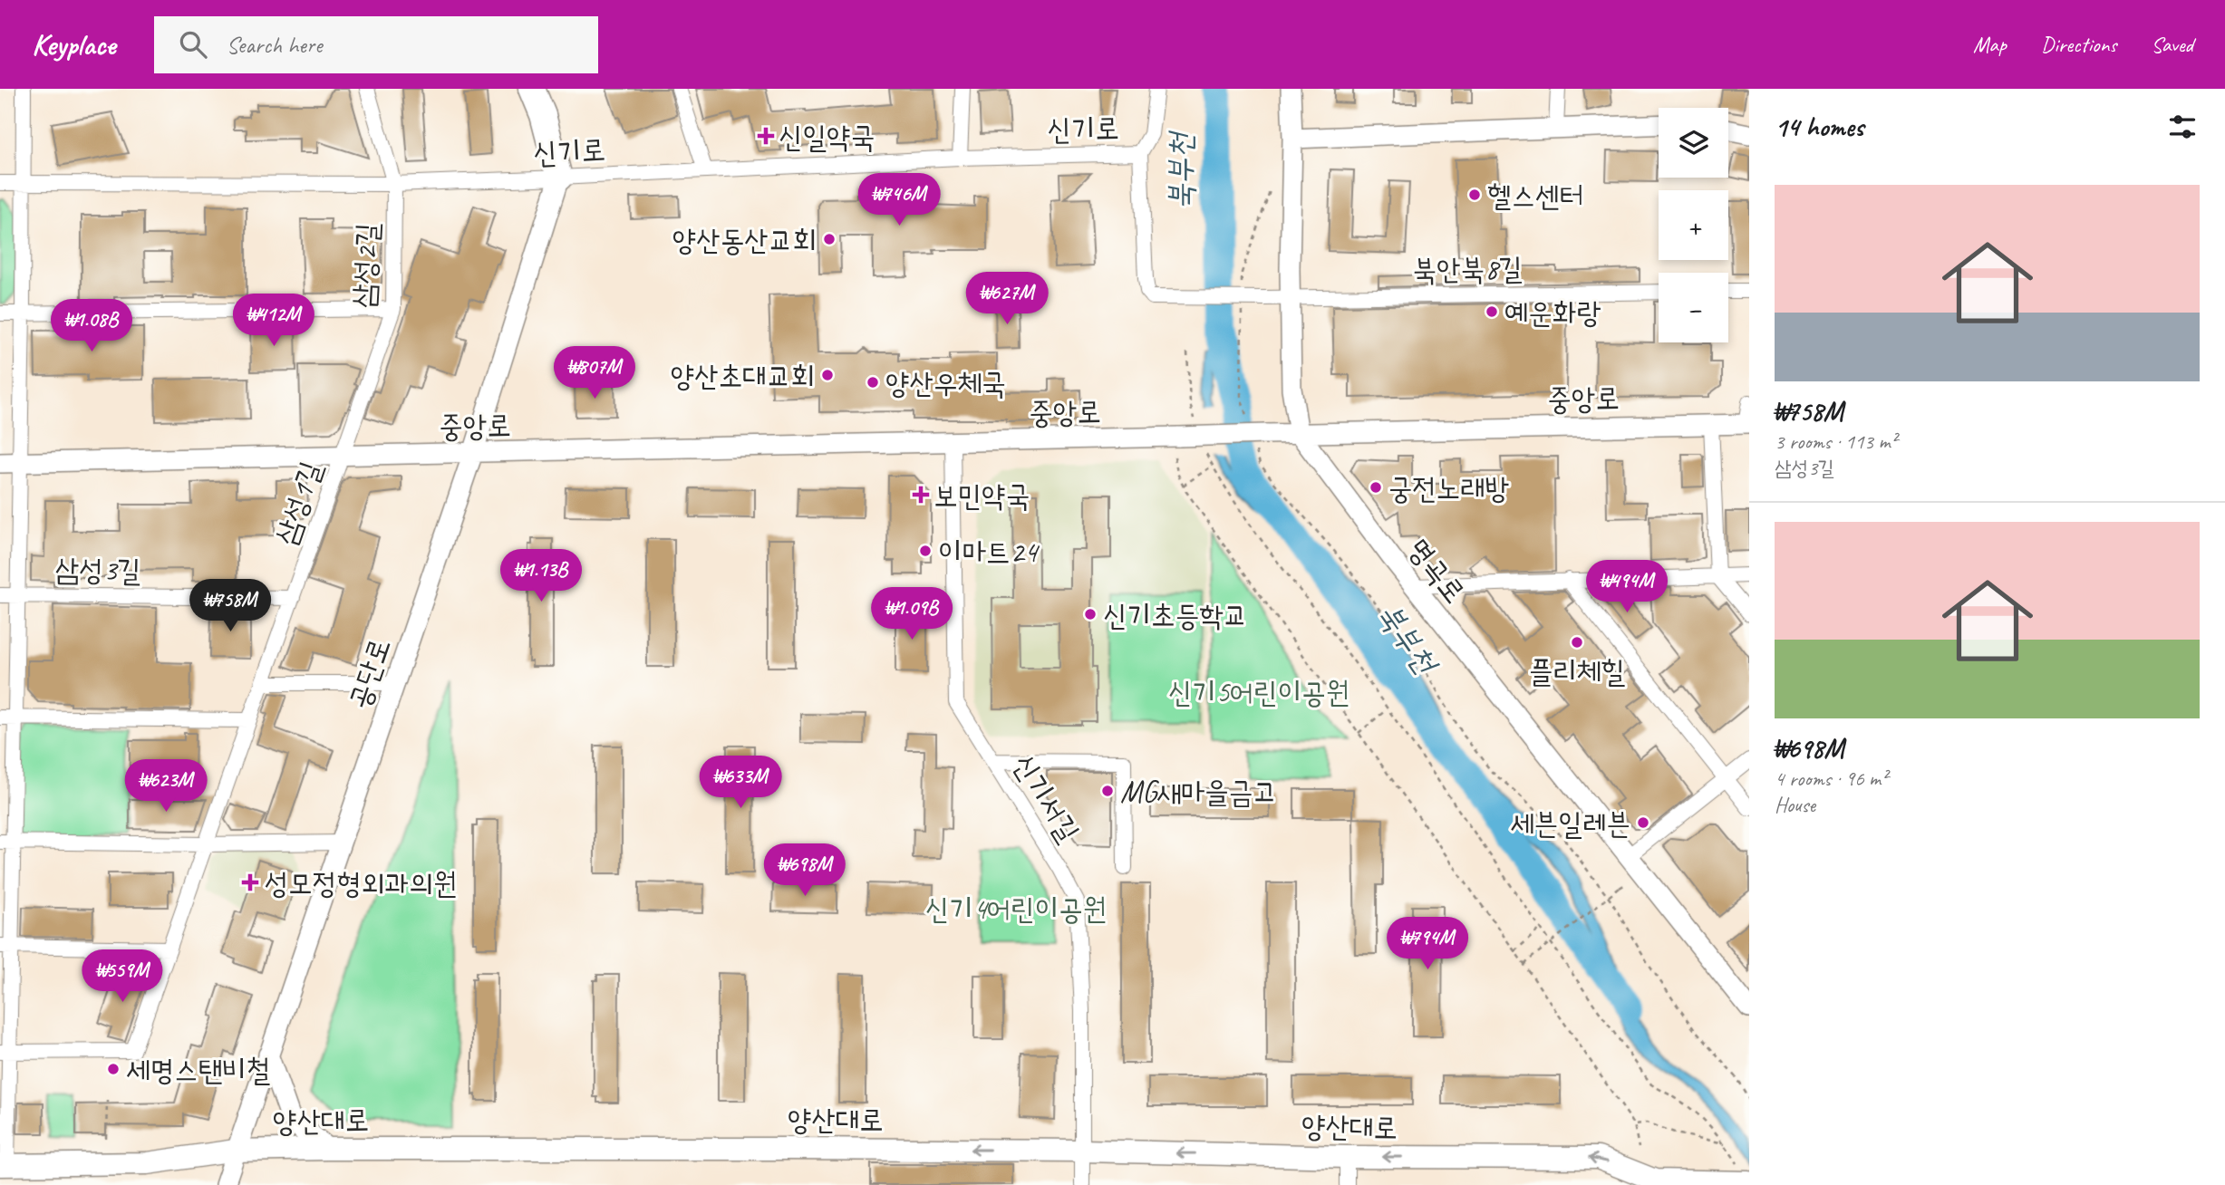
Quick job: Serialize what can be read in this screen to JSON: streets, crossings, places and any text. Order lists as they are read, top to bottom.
{
  "streets": {
    "main road": ["양산대로"],
    "street": [
      "신기로",
      "삼성2길",
      "북안북8길",
      "중앙로",
      "삼성1길",
      "삼성3길",
      "명곡로",
      "공단로",
      "신기서길"
    ]
  },
  "crossings": [
    ["신기로", "삼성2길"],
    ["신기로", "북안북8길"],
    ["신기로", "삼성3길"],
    ["신기로", "공단로"],
    ["삼성2길", "중앙로"],
    ["삼성2길", "삼성1길"],
    ["북안북8길", "명곡로"],
    ["중앙로", "삼성1길"],
    ["중앙로", "삼성3길"],
    ["중앙로", "명곡로"],
    ["중앙로", "공단로"],
    ["중앙로", "신기서길"],
    ["삼성1길", "삼성3길"],
    ["삼성3길", "양산대로"],
    ["공단로", "양산대로"],
    ["신기서길", "양산대로"]
  ],
  "one_way": ["양산대로"],
  "water": ["북부천"],
  "parks": ["신기5어린이공원", "신기4어린이공원"],
  "places": {
    "health": ["신일약국", "보민약국", "성모정형외과의원"],
    "other": [
      "헬스센터",
      "양산동산교회",
      "예운화랑",
      "양산초대교회",
      "양산우체국",
      "궁전노래방",
      "이마트24",
      "신기초등학교",
      "플리체힐",
      "MG새마을금고",
      "세븐일레븐",
      "세명스탠비철"
    ]
  },
  "page": {
    "header": "Keyplace",
    "search": "Search here",
    "nav": ["Map", "Directions", "Saved"],
    "heading": "14 homes",
    "map_buttons": ["+", "−"],
    "list": [
      {
        "name": "₩758M",
        "note": "3 rooms · 113 m² · 삼성3길"
      },
      {
        "name": "₩698M",
        "note": "4 rooms · 96 m² · House"
      }
    ],
    "price": [
      "₩746M",
      "₩627M",
      "₩412M",
      "₩1.08B",
      "₩807M",
      "₩1.13B",
      "₩494M",
      "₩758M",
      "₩1.09B",
      "₩633M",
      "₩623M",
      "₩698M",
      "₩794M",
      "₩559M"
    ]
  }
}
